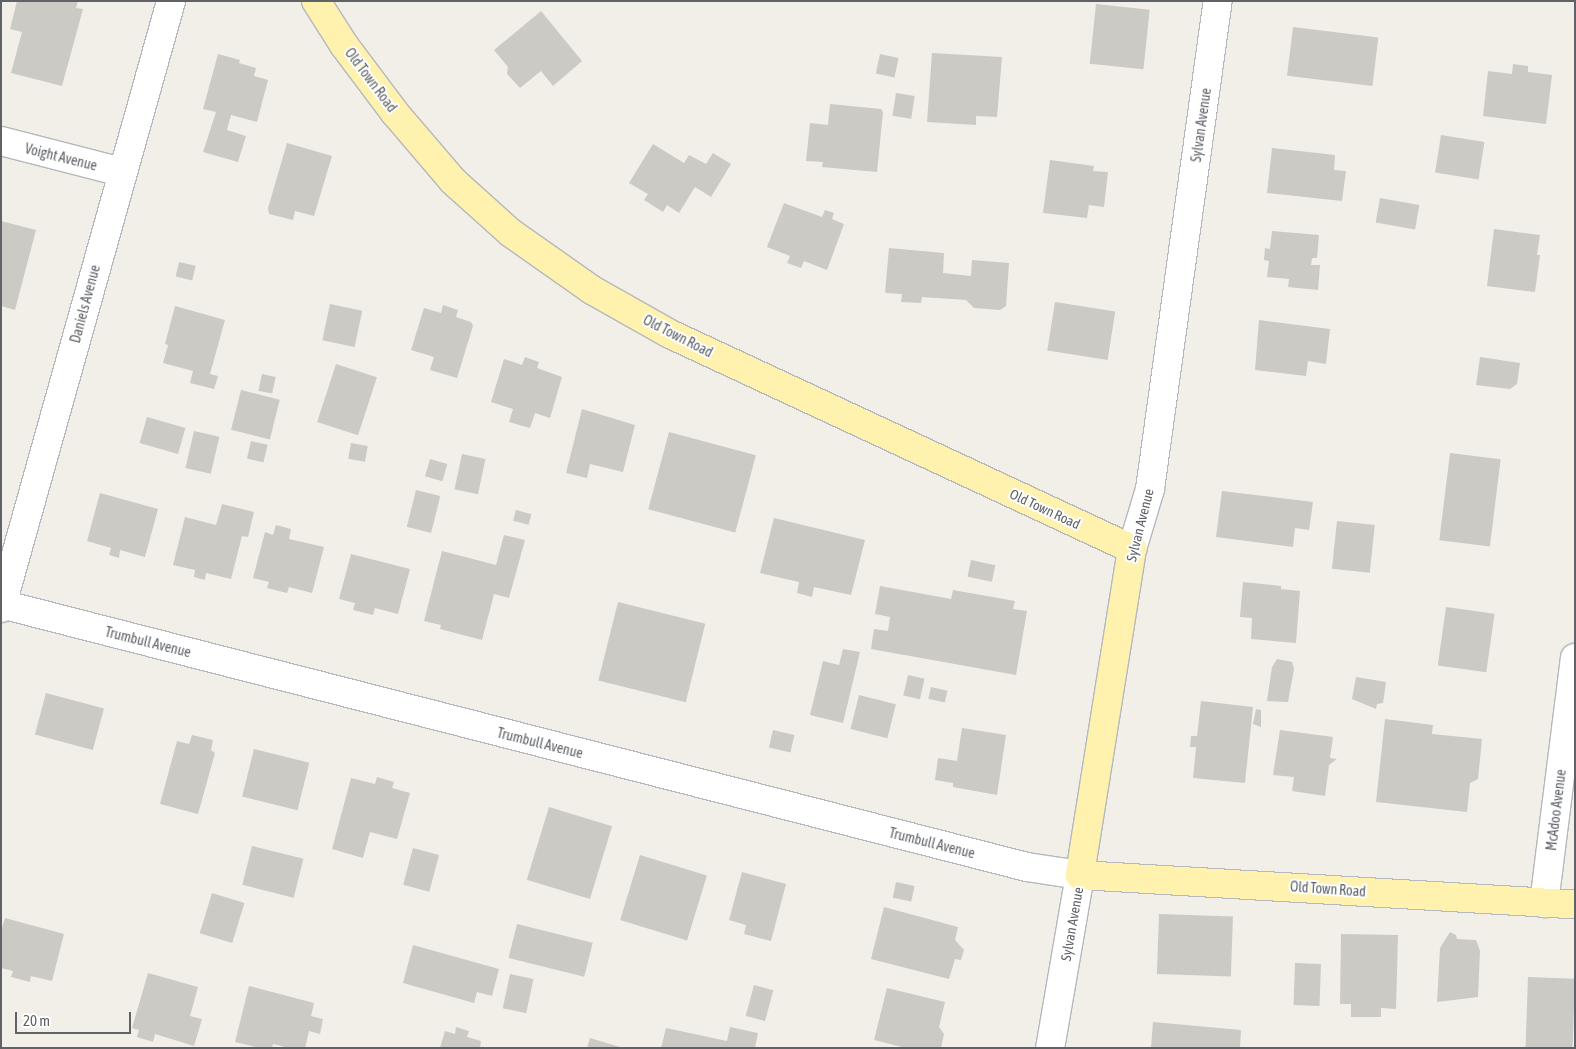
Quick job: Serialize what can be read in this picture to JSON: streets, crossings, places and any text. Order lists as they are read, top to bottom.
{
  "streets": {
    "main road": ["Old Town Road", "Sylvan Avenue"],
    "street": [
      "Voight Avenue",
      "Daniels Avenue",
      "Trumbull Avenue",
      "McAdoo Avenue"
    ]
  },
  "crossings": [
    ["Old Town Road", "Sylvan Avenue"],
    ["Old Town Road", "Trumbull Avenue"],
    ["Old Town Road", "McAdoo Avenue"],
    ["Sylvan Avenue", "Trumbull Avenue"],
    ["Voight Avenue", "Daniels Avenue"],
    ["Daniels Avenue", "Trumbull Avenue"]
  ],
  "scale_bar": "20 m"
}
